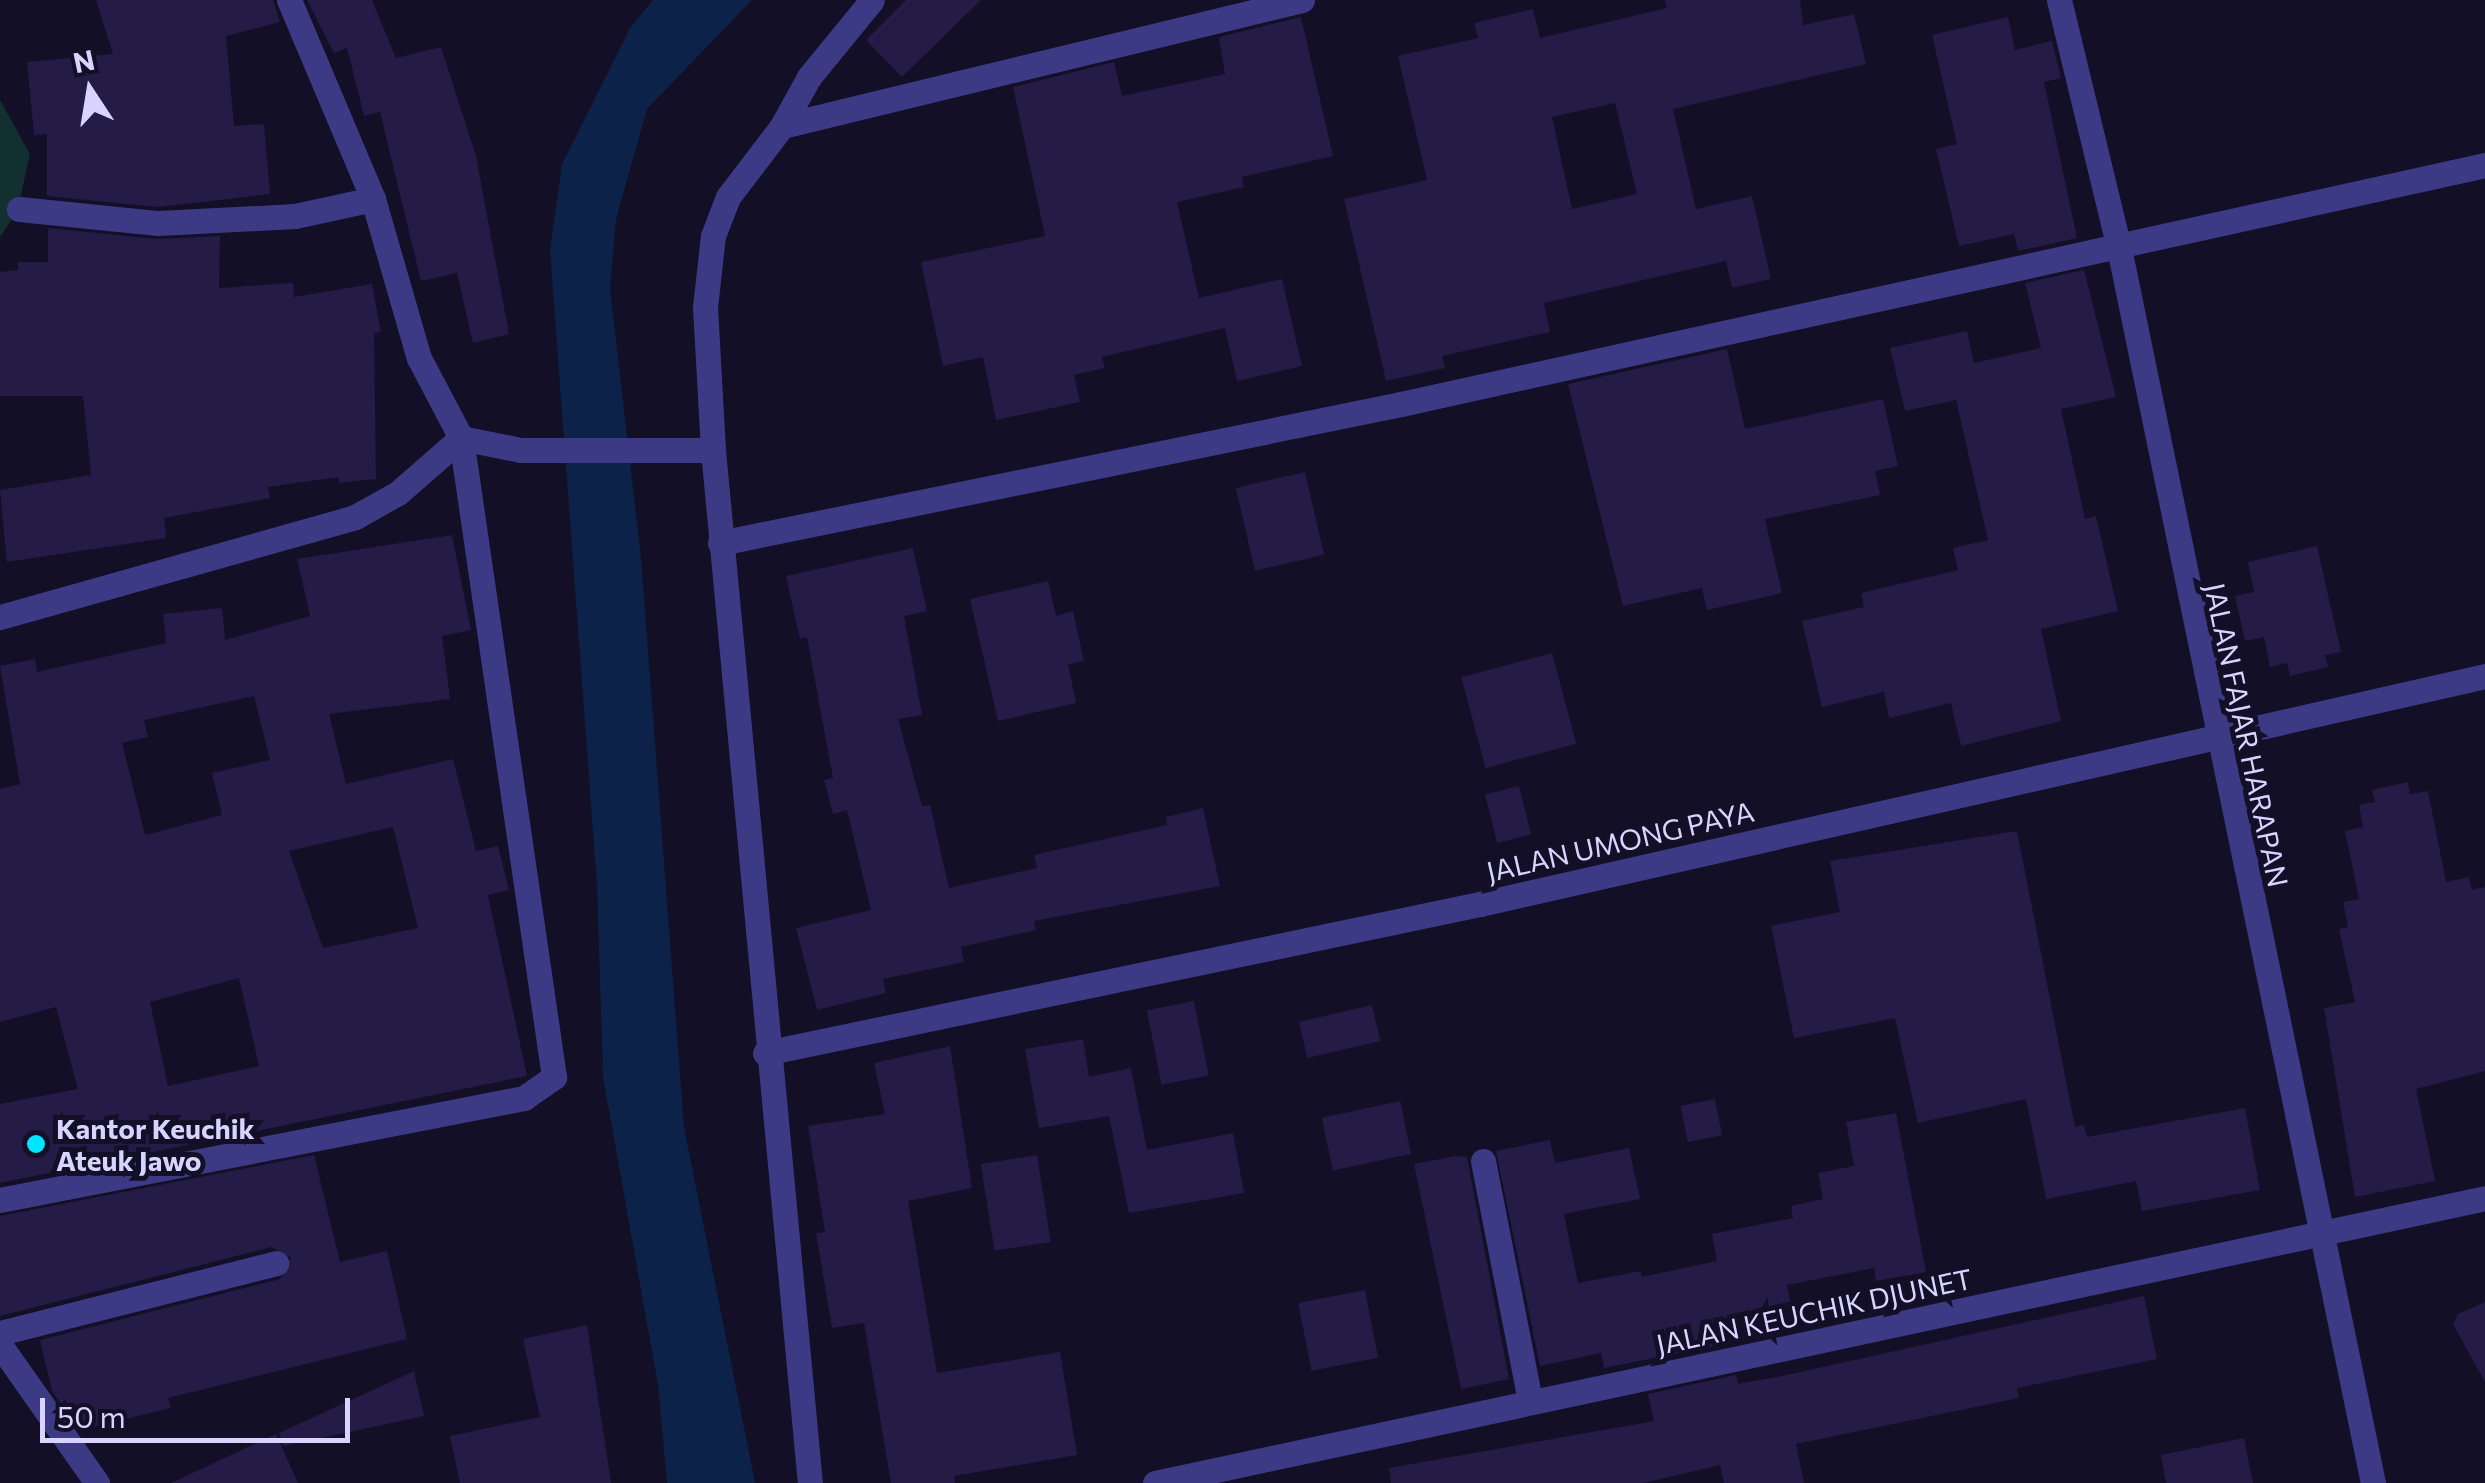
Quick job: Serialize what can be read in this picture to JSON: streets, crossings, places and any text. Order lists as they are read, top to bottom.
{
  "streets": {
    "street": ["JALAN FAJAR HARAPAN", "JALAN UMONG PAYA", "JALAN KEUCHIK DJUNET"]
  },
  "crossings": [
    ["JALAN FAJAR HARAPAN", "JALAN UMONG PAYA"],
    ["JALAN FAJAR HARAPAN", "JALAN KEUCHIK DJUNET"]
  ],
  "places": ["Kantor Keuchik Ateuk Jawo"],
  "scale_bar": "50 m",
  "north": "top"
}
